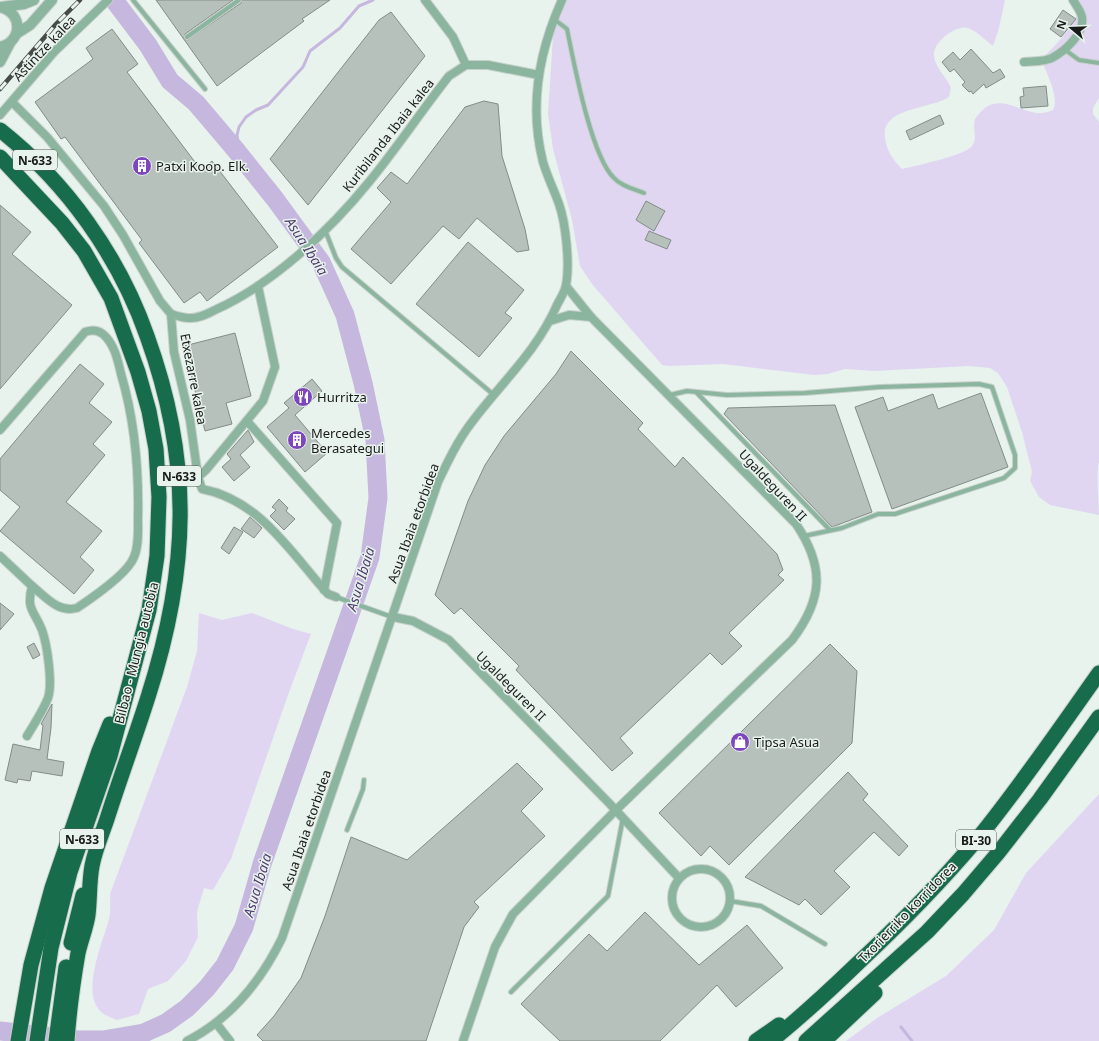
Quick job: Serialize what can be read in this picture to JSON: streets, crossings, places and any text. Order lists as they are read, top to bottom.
{
  "streets": {
    "highway": [
      "N-633",
      "Bilbao - Mungia autobia",
      "BI-30",
      "Txorierriko korridorea"
    ],
    "street": [
      "Astintze kalea",
      "Kuribilanda Ibaia kalea",
      "Etxezarre kalea",
      "Ugaldeguren II",
      "Asua Ibaia etorbidea"
    ]
  },
  "crossings": [
    ["Kuribilanda Ibaia kalea", "Etxezarre kalea"],
    ["Ugaldeguren II", "Asua Ibaia etorbidea"]
  ],
  "water": ["Asua Ibaia"],
  "places": {
    "building": ["Patxi Koop. Elk.", "Mercedes Berasategui"],
    "restaurant": ["Hurritza"],
    "shop": ["Tipsa Asua"]
  },
  "north": "left"
}
